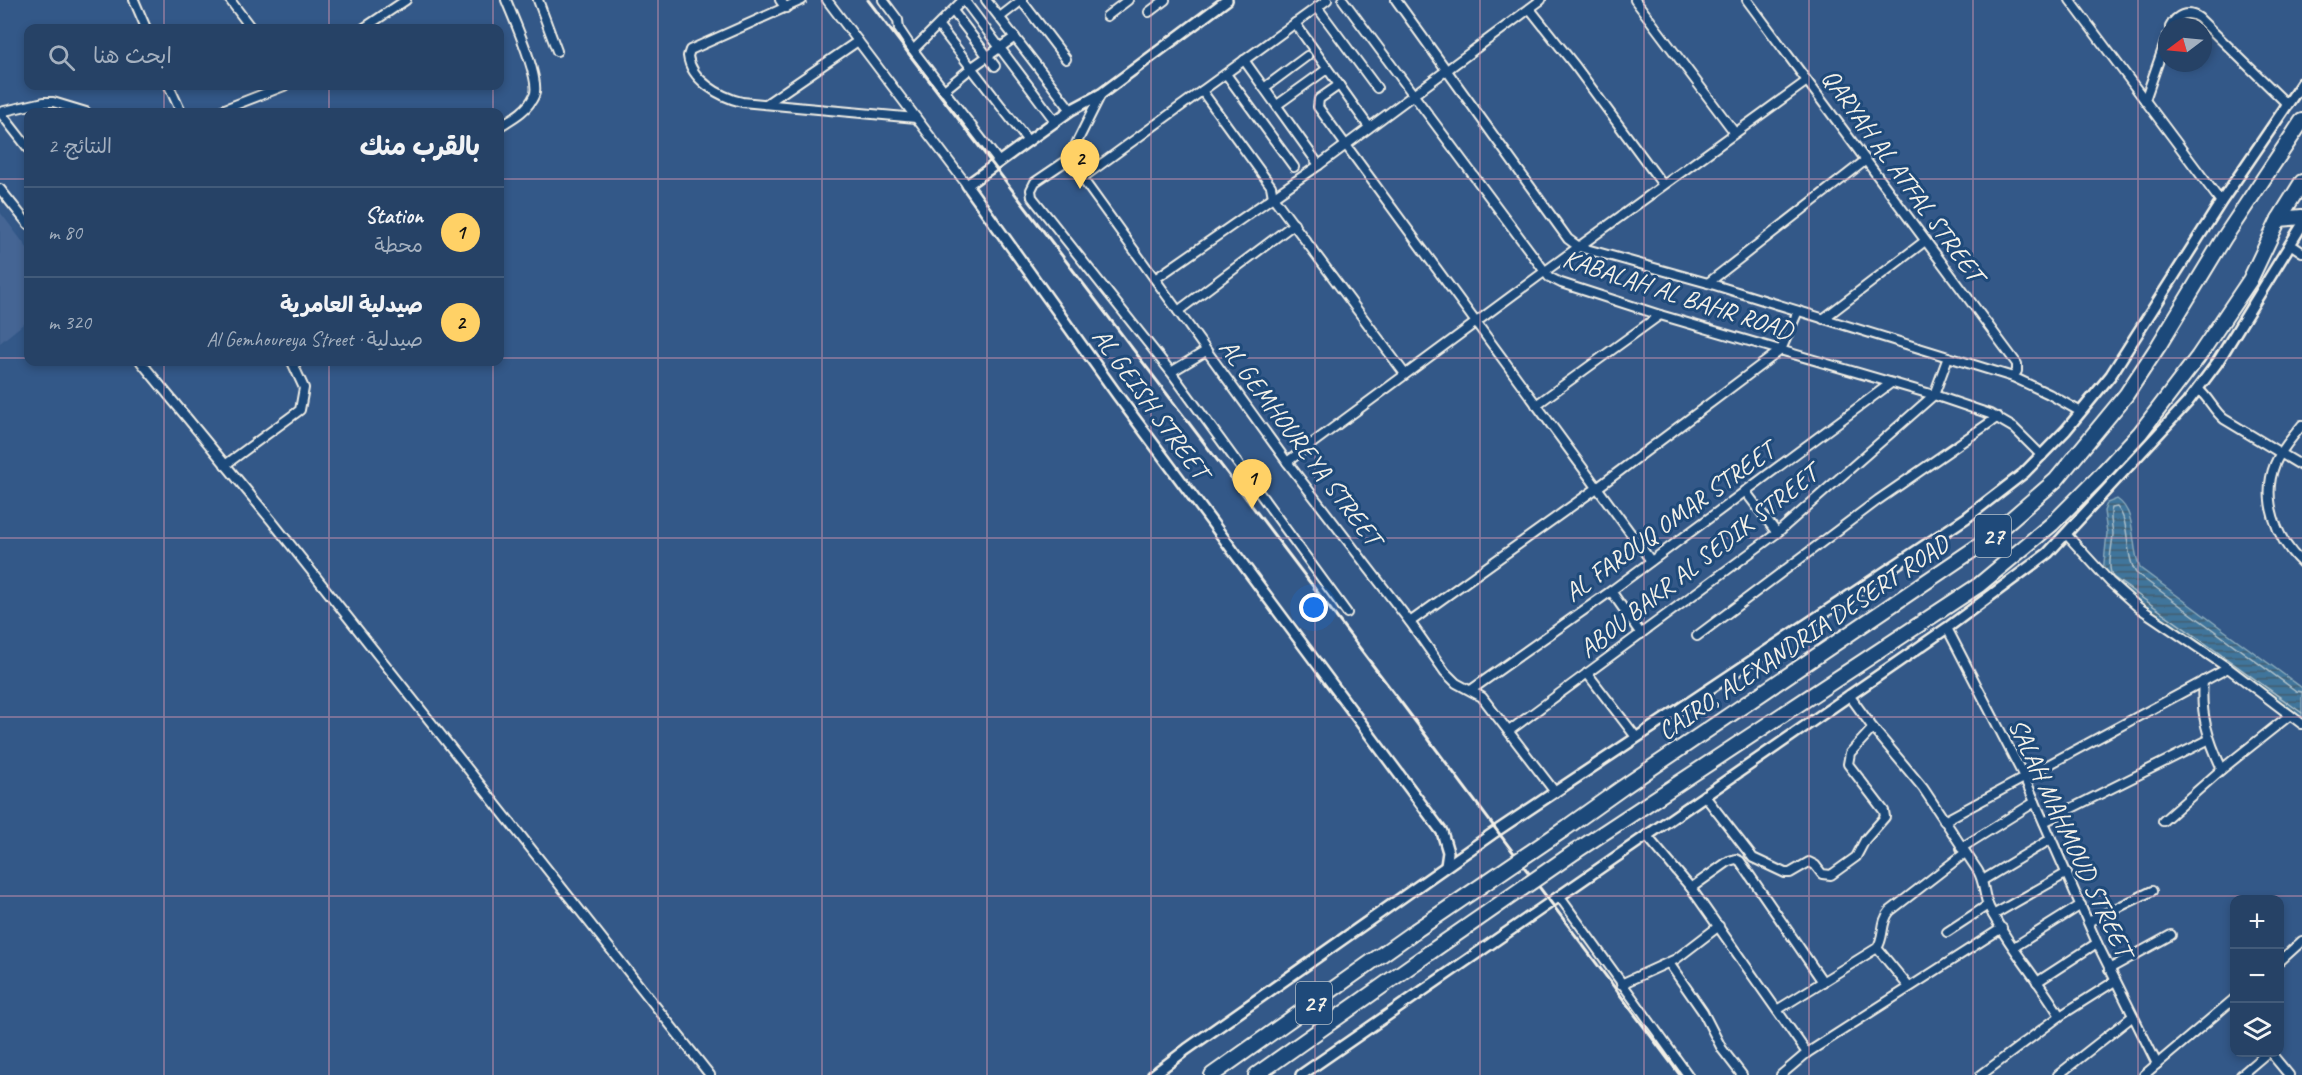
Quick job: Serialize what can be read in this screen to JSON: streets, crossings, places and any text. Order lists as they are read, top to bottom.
{
  "streets": {
    "highway": ["27", "CAIRO, ALEXANDRIA DESERT ROAD"],
    "street": [
      "QARYAH AL ATFAL STREET",
      "KABALAH AL BAHR ROAD",
      "AL GEISH STREET",
      "AL GEMHOUREYA STREET",
      "AL FAROUQ OMAR STREET",
      "ABOU BAKR AL SEDIK STREET",
      "SALAH MAHMOUD STREET"
    ]
  },
  "crossings": [
    ["QARYAH AL ATFAL STREET", "KABALAH AL BAHR ROAD"],
    ["KABALAH AL BAHR ROAD", "AL FAROUQ OMAR STREET"],
    ["KABALAH AL BAHR ROAD", "ABOU BAKR AL SEDIK STREET"],
    ["AL GEMHOUREYA STREET", "AL FAROUQ OMAR STREET"],
    ["AL GEMHOUREYA STREET", "ABOU BAKR AL SEDIK STREET"]
  ],
  "north": "left",
  "page": {
    "search": "ابحث هنا",
    "heading": ["بالقرب منك", "النتائج: 2"],
    "pins": ["2", "1"],
    "list": [
      {
        "mark": "1",
        "name": "Station",
        "note": "محطة",
        "value": "80 m"
      },
      {
        "mark": "2",
        "name": "صيدلية العامرية",
        "note": "صيدلية · Al Gemhoureya Street",
        "value": "320 m"
      }
    ],
    "map_buttons": ["+", "−"]
  }
}
